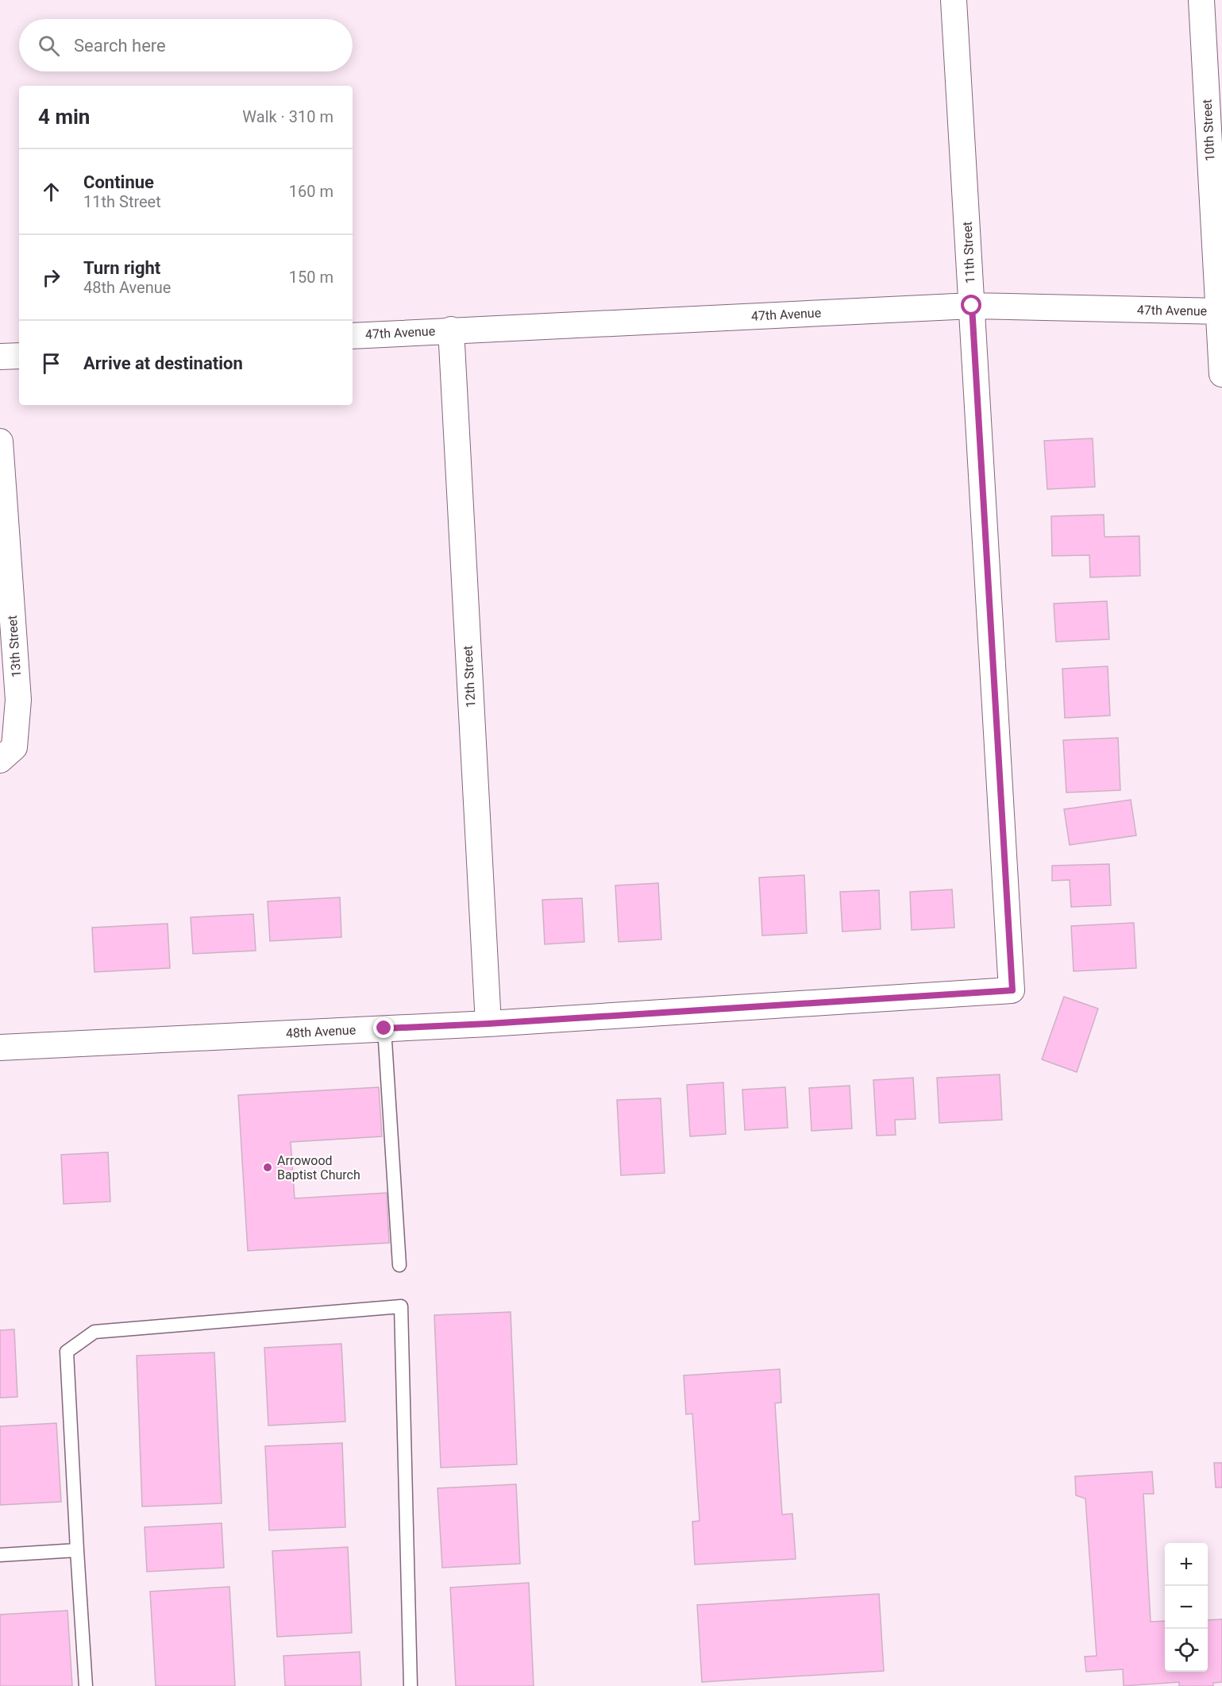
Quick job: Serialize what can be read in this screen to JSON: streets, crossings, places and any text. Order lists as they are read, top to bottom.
{
  "streets": {
    "street": [
      "10th Street",
      "11th Street",
      "47th Avenue",
      "13th Street",
      "12th Street",
      "48th Avenue"
    ]
  },
  "crossings": [
    ["10th Street", "47th Avenue"],
    ["11th Street", "47th Avenue"],
    ["11th Street", "48th Avenue"],
    ["47th Avenue", "12th Street"],
    ["12th Street", "48th Avenue"]
  ],
  "places": ["Arrowood Baptist Church"],
  "page": {
    "search": "Search here",
    "heading": ["4 min", "Walk · 310 m"],
    "list": [
      ["Continue", "11th Street", "160 m"],
      ["Turn right", "48th Avenue", "150 m"],
      "Arrive at destination"
    ],
    "map_buttons": ["+", "−"]
  }
}
